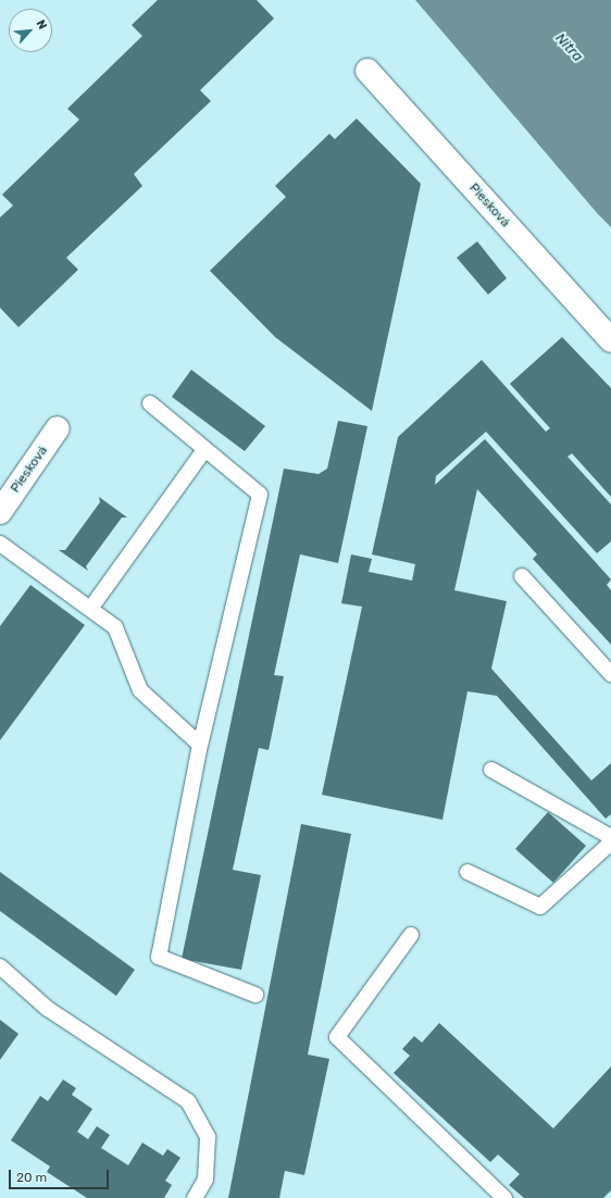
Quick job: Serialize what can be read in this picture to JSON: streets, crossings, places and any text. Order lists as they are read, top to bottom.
{
  "streets": {
    "street": ["Piesková"]
  },
  "water": ["Nitra"],
  "scale_bar": "20 m",
  "north": "top right"
}
